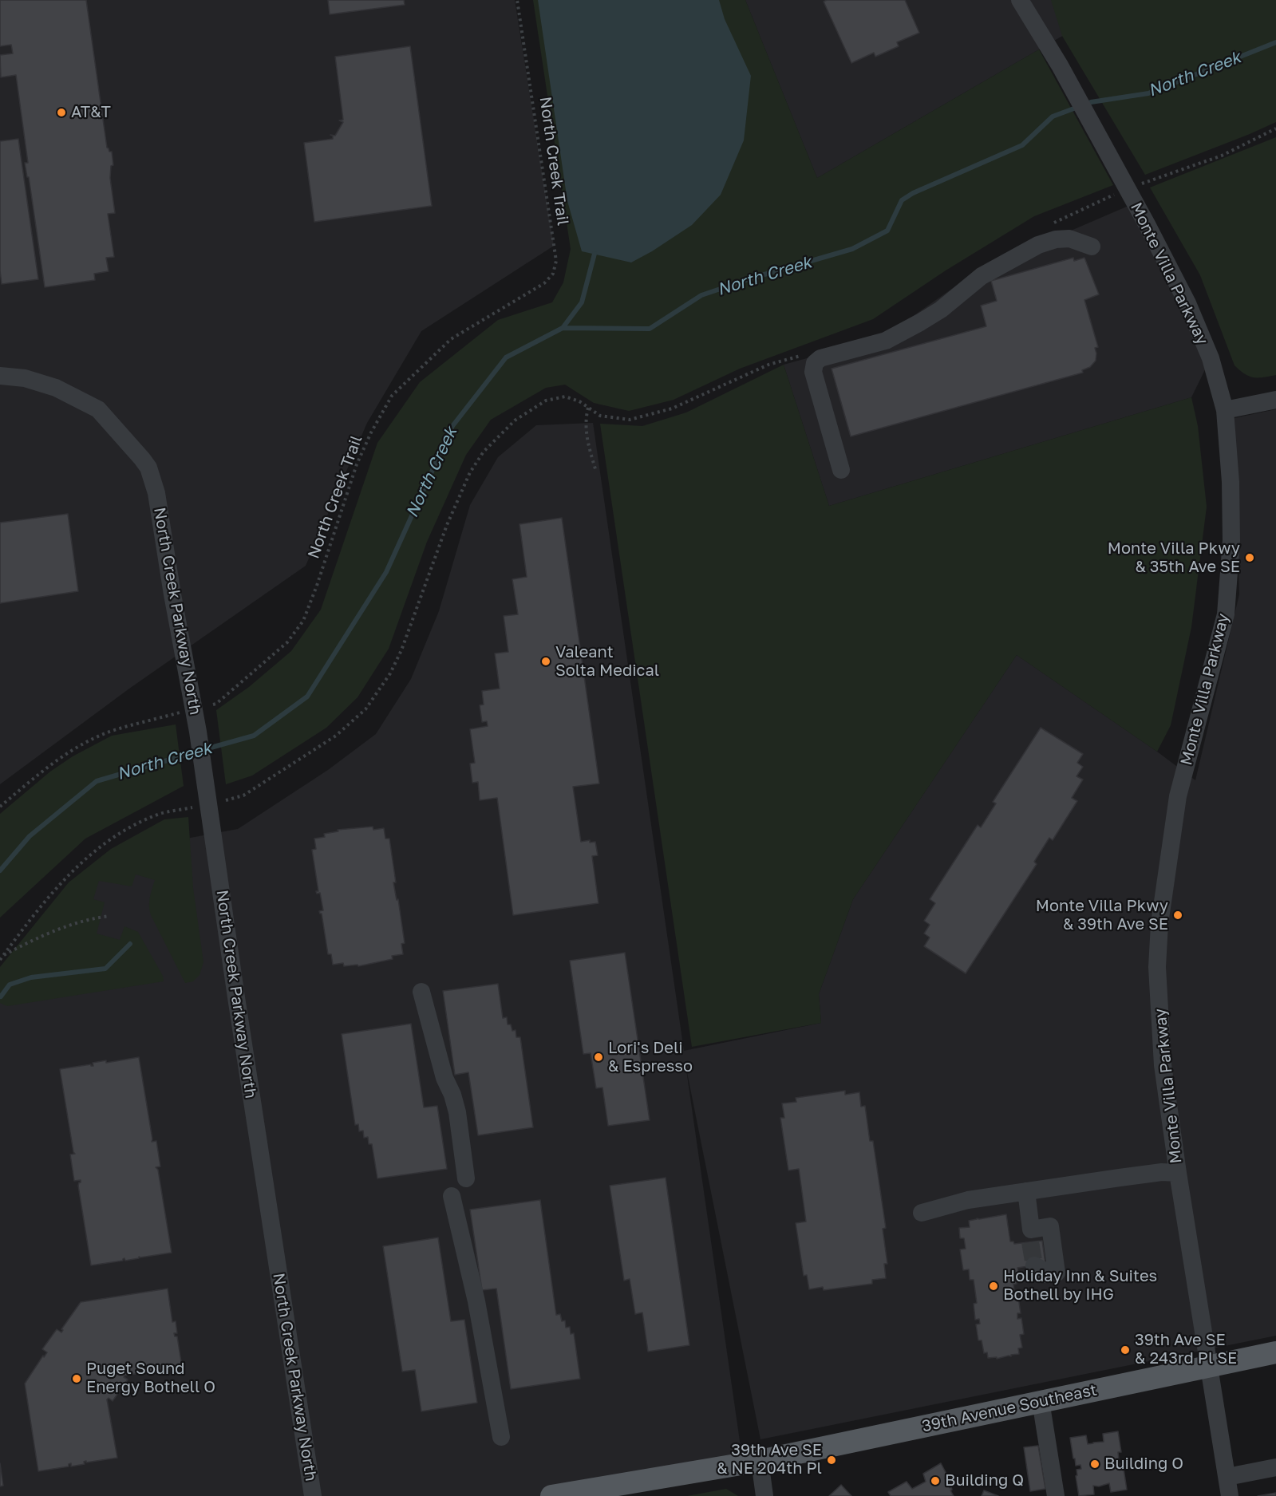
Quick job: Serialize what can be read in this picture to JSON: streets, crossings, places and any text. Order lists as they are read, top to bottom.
{
  "streets": {
    "main road": ["39th Avenue Southeast"],
    "street": ["Monte Villa Parkway", "North Creek Parkway North"],
    "path": ["North Creek Trail"]
  },
  "crossings": [
    ["Monte Villa Parkway", "39th Avenue Southeast"]
  ],
  "water": ["North Creek"],
  "places": [
    "AT&T",
    "Monte Villa Pkwy & 35th Ave SE",
    "Valeant Solta Medical",
    "Monte Villa Pkwy & 39th Ave SE",
    "Lori's Deli & Espresso",
    "Holiday Inn & Suites Bothell by IHG",
    "39th Ave SE & 243rd Pl SE",
    "Puget Sound Energy Bothell O",
    "39th Ave SE & NE 204th Pl",
    "Building O",
    "Building Q"
  ]
}
